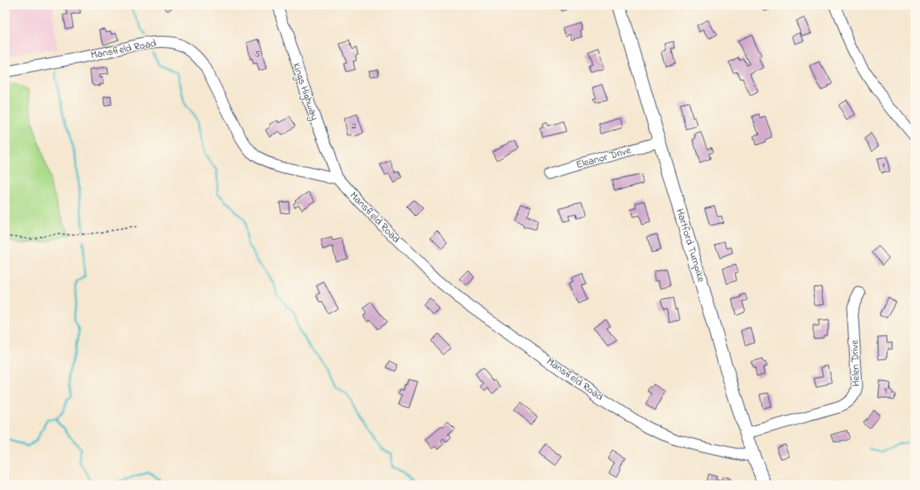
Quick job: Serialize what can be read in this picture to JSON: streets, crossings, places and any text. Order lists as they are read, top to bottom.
{
  "streets": {
    "main road": ["Hartford Turnpike"],
    "street": [
      "Mansfield Road",
      "Kings Highway",
      "Eleanor Drive",
      "Helen Drive"
    ]
  },
  "crossings": [
    ["Mansfield Road", "Kings Highway"],
    ["Mansfield Road", "Hartford Turnpike"],
    ["Eleanor Drive", "Hartford Turnpike"],
    ["Hartford Turnpike", "Helen Drive"]
  ],
  "house_numbers": [
    "5",
    "2",
    "1",
    "9"
  ]
}
